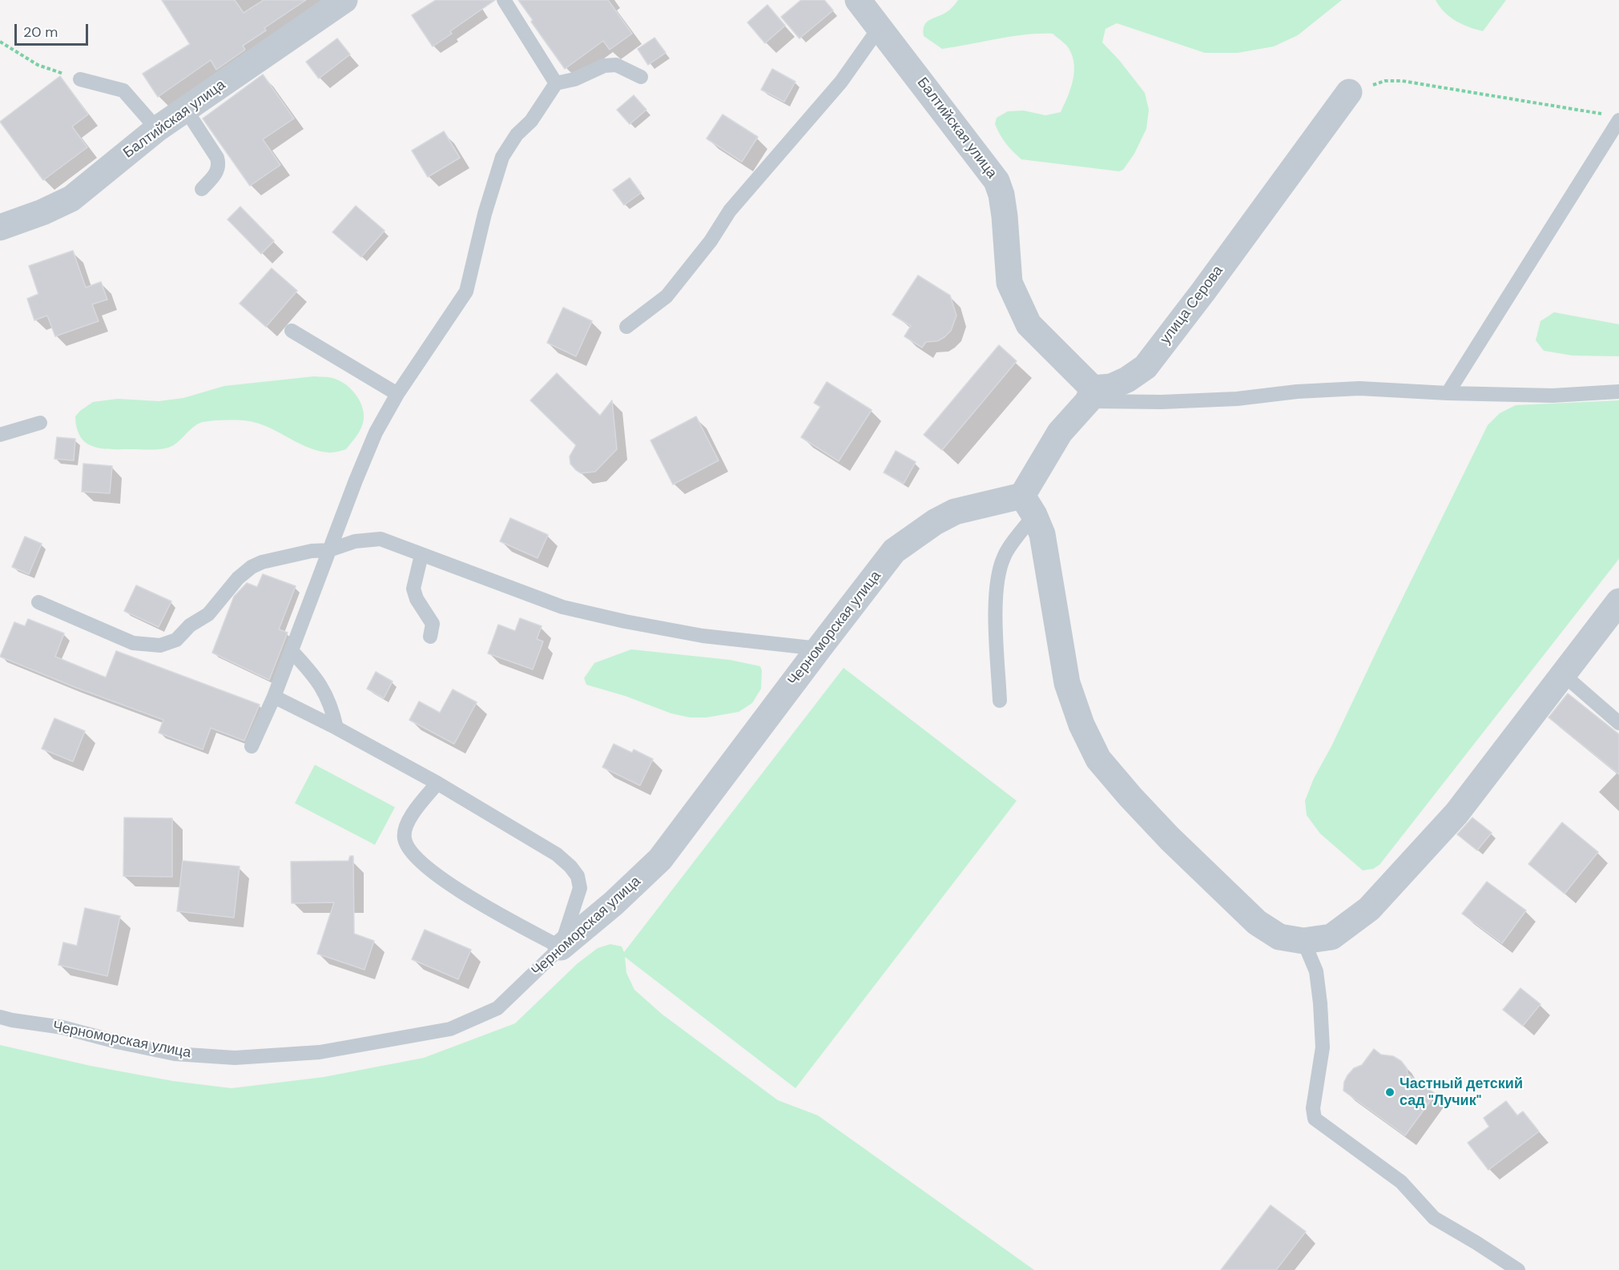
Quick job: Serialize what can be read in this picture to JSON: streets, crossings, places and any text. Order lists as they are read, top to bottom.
{
  "streets": {
    "street": ["Балтийская улица", "улица Серова", "Черноморская улица"]
  },
  "crossings": [
    ["Балтийская улица", "улица Серова"]
  ],
  "places": ["Частный детский сад \"Лучик\""],
  "scale_bar": "20 m"
}
